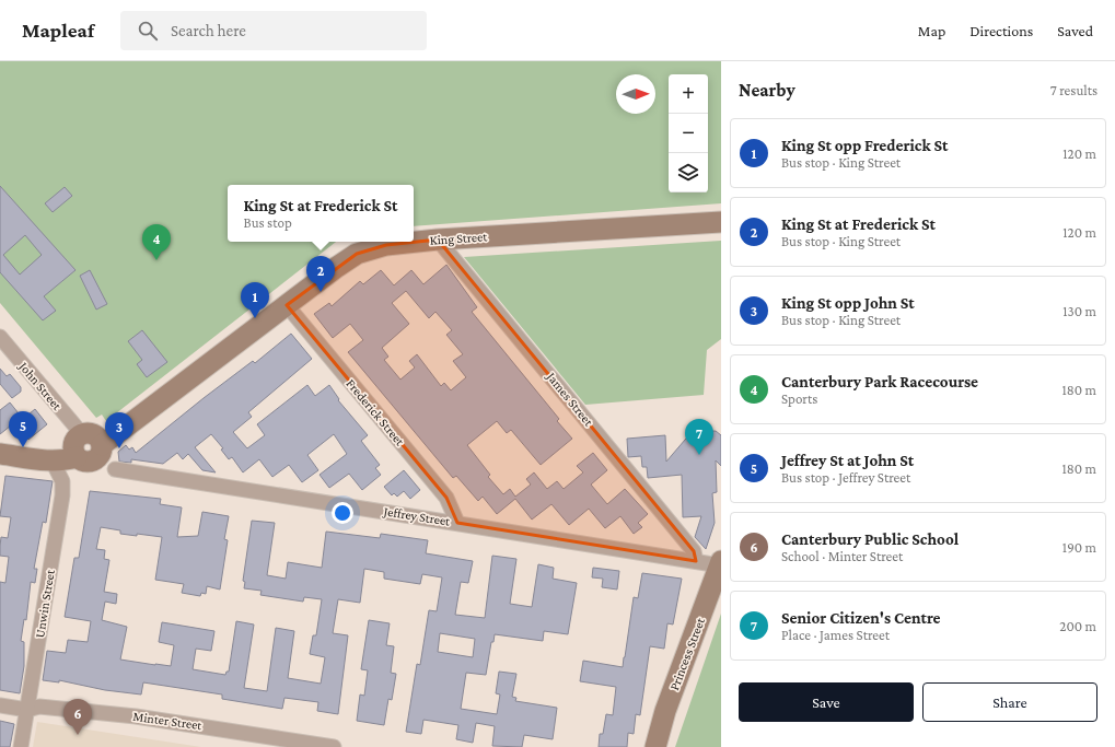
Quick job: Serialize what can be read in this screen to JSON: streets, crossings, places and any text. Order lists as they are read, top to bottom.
{
  "streets": {
    "main road": ["King Street", "Princess Street"],
    "street": [
      "John Street",
      "James Street",
      "Frederick Street",
      "Jeffrey Street",
      "Unwin Street",
      "Minter Street"
    ]
  },
  "crossings": [
    ["King Street", "John Street"],
    ["King Street", "James Street"],
    ["King Street", "Frederick Street"],
    ["James Street", "Jeffrey Street"],
    ["Frederick Street", "Jeffrey Street"],
    ["Jeffrey Street", "Princess Street"],
    ["Unwin Street", "Minter Street"]
  ],
  "north": "right",
  "page": {
    "header": "Mapleaf",
    "search": "Search here",
    "nav": ["Map", "Directions", "Saved"],
    "heading": ["Nearby", "7 results"],
    "map_buttons": ["+", "−"],
    "list": [
      {
        "mark": "1",
        "name": "King St opp Frederick St",
        "note": "Bus stop · King Street",
        "value": "120 m"
      },
      {
        "mark": "2",
        "name": "King St at Frederick St",
        "note": "Bus stop · King Street",
        "value": "120 m"
      },
      {
        "mark": "3",
        "name": "King St opp John St",
        "note": "Bus stop · King Street",
        "value": "130 m"
      },
      {
        "mark": "4",
        "name": "Canterbury Park Racecourse",
        "note": "Sports",
        "value": "180 m"
      },
      {
        "mark": "5",
        "name": "Jeffrey St at John St",
        "note": "Bus stop · Jeffrey Street",
        "value": "180 m"
      },
      {
        "mark": "6",
        "name": "Canterbury Public School",
        "note": "School · Minter Street",
        "value": "190 m"
      },
      {
        "mark": "7",
        "name": "Senior Citizen's Centre",
        "note": "Place · James Street",
        "value": "200 m"
      }
    ],
    "popup": ["King St at Frederick St", "Bus stop"],
    "pins": [
      "4",
      "2",
      "1",
      "5",
      "3",
      "7",
      "6"
    ],
    "buttons": ["Save", "Share"]
  }
}
